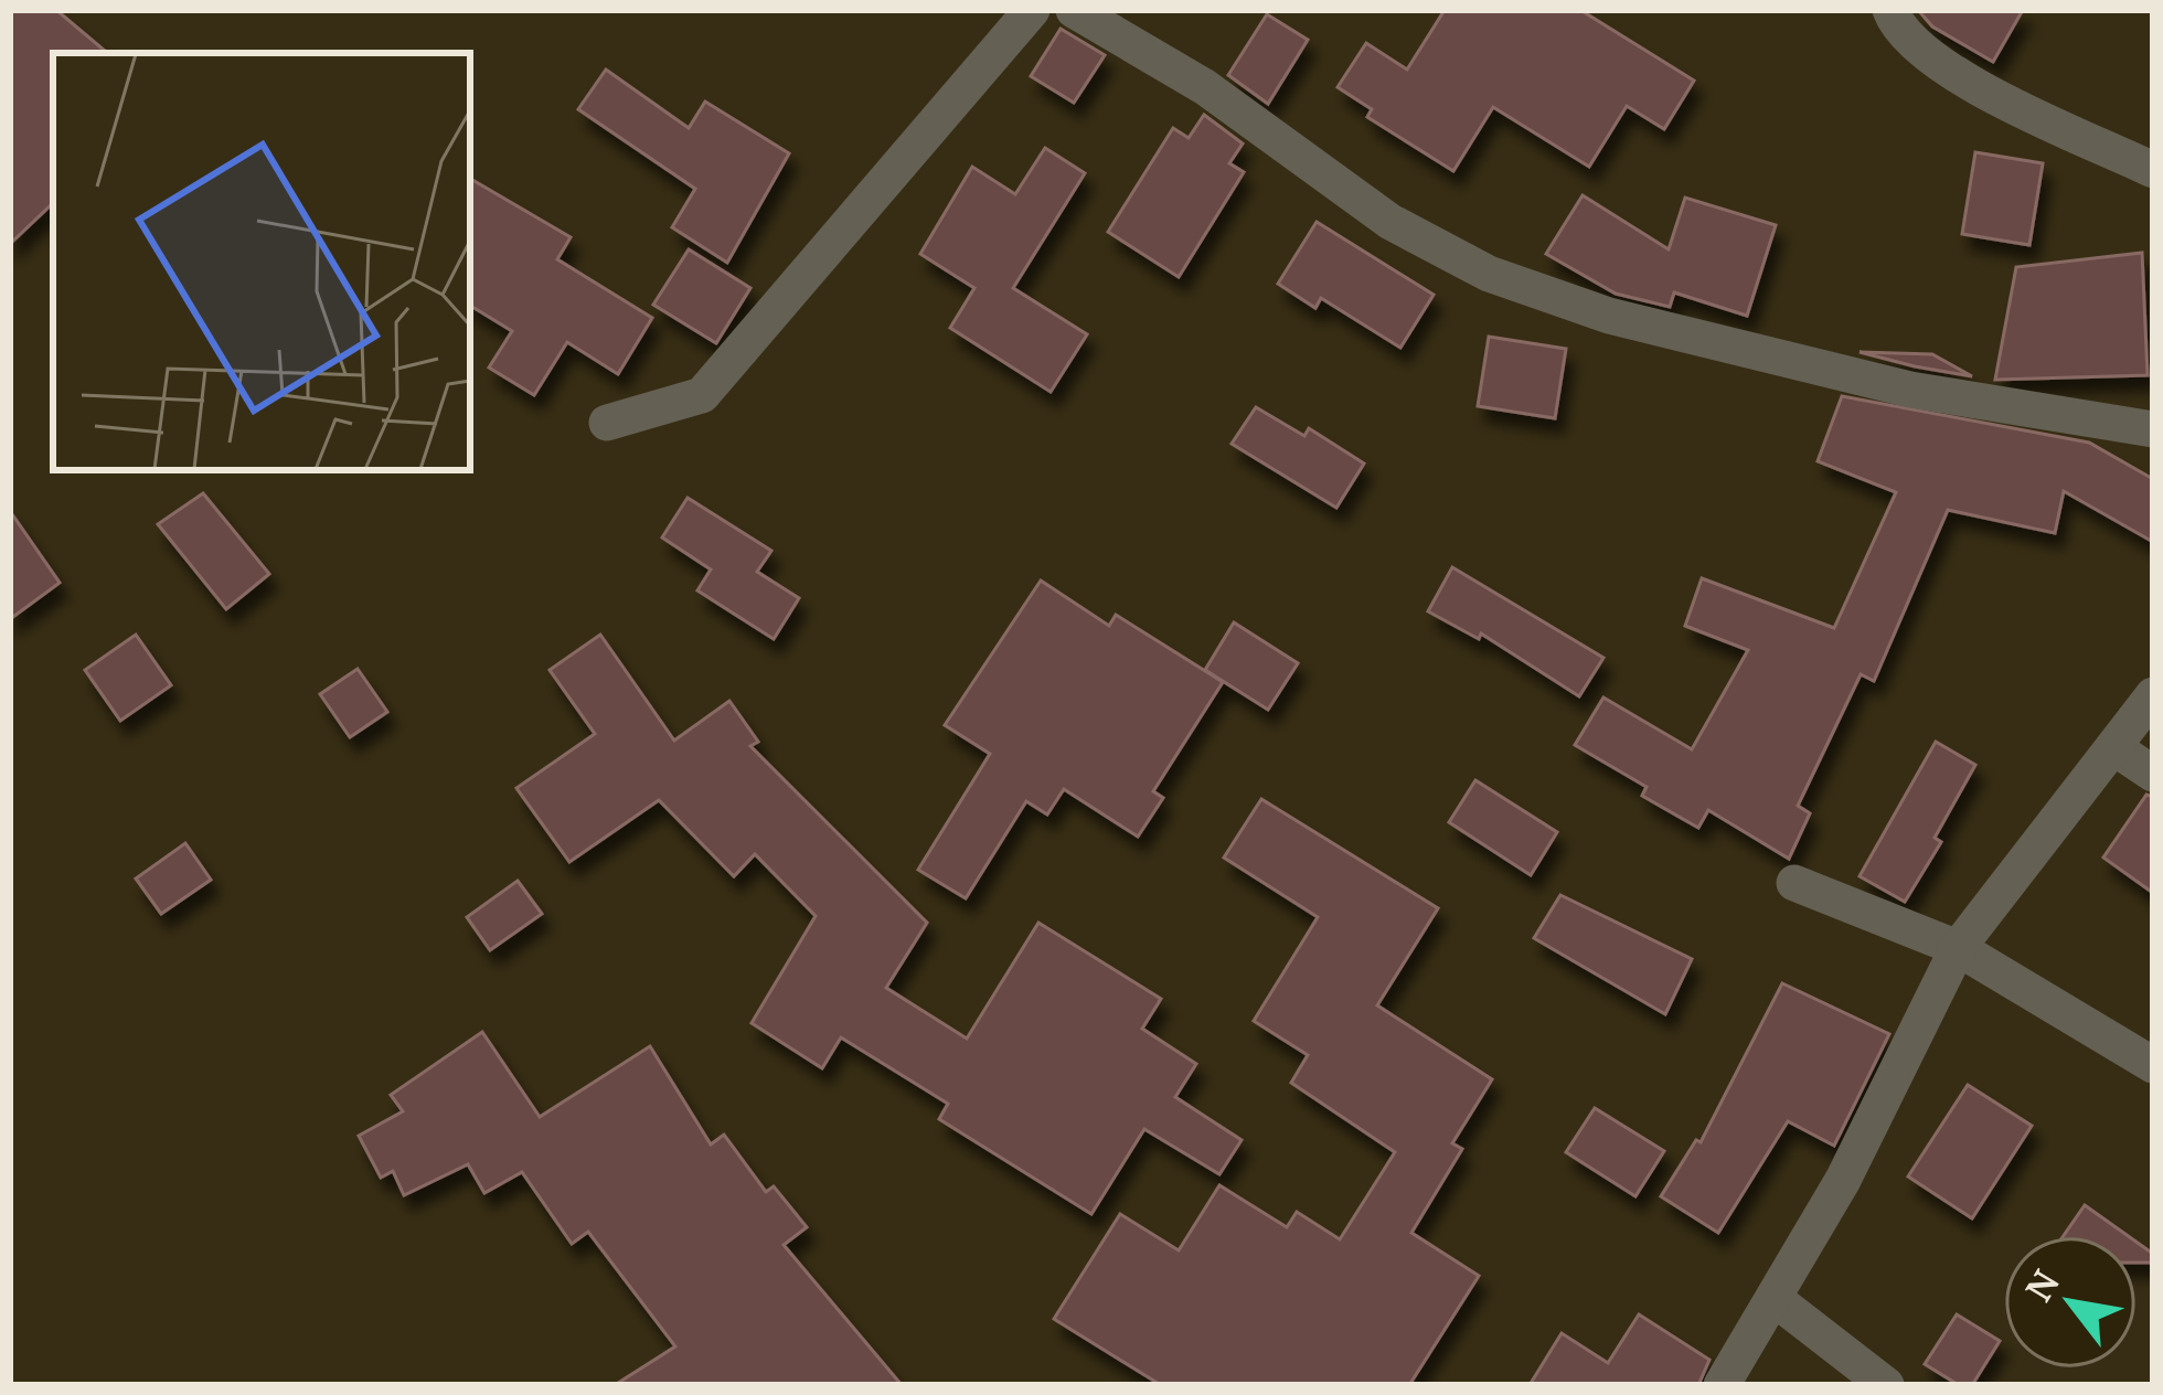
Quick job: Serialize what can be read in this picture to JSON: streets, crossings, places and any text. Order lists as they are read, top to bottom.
{
  "north": "top left"
}
